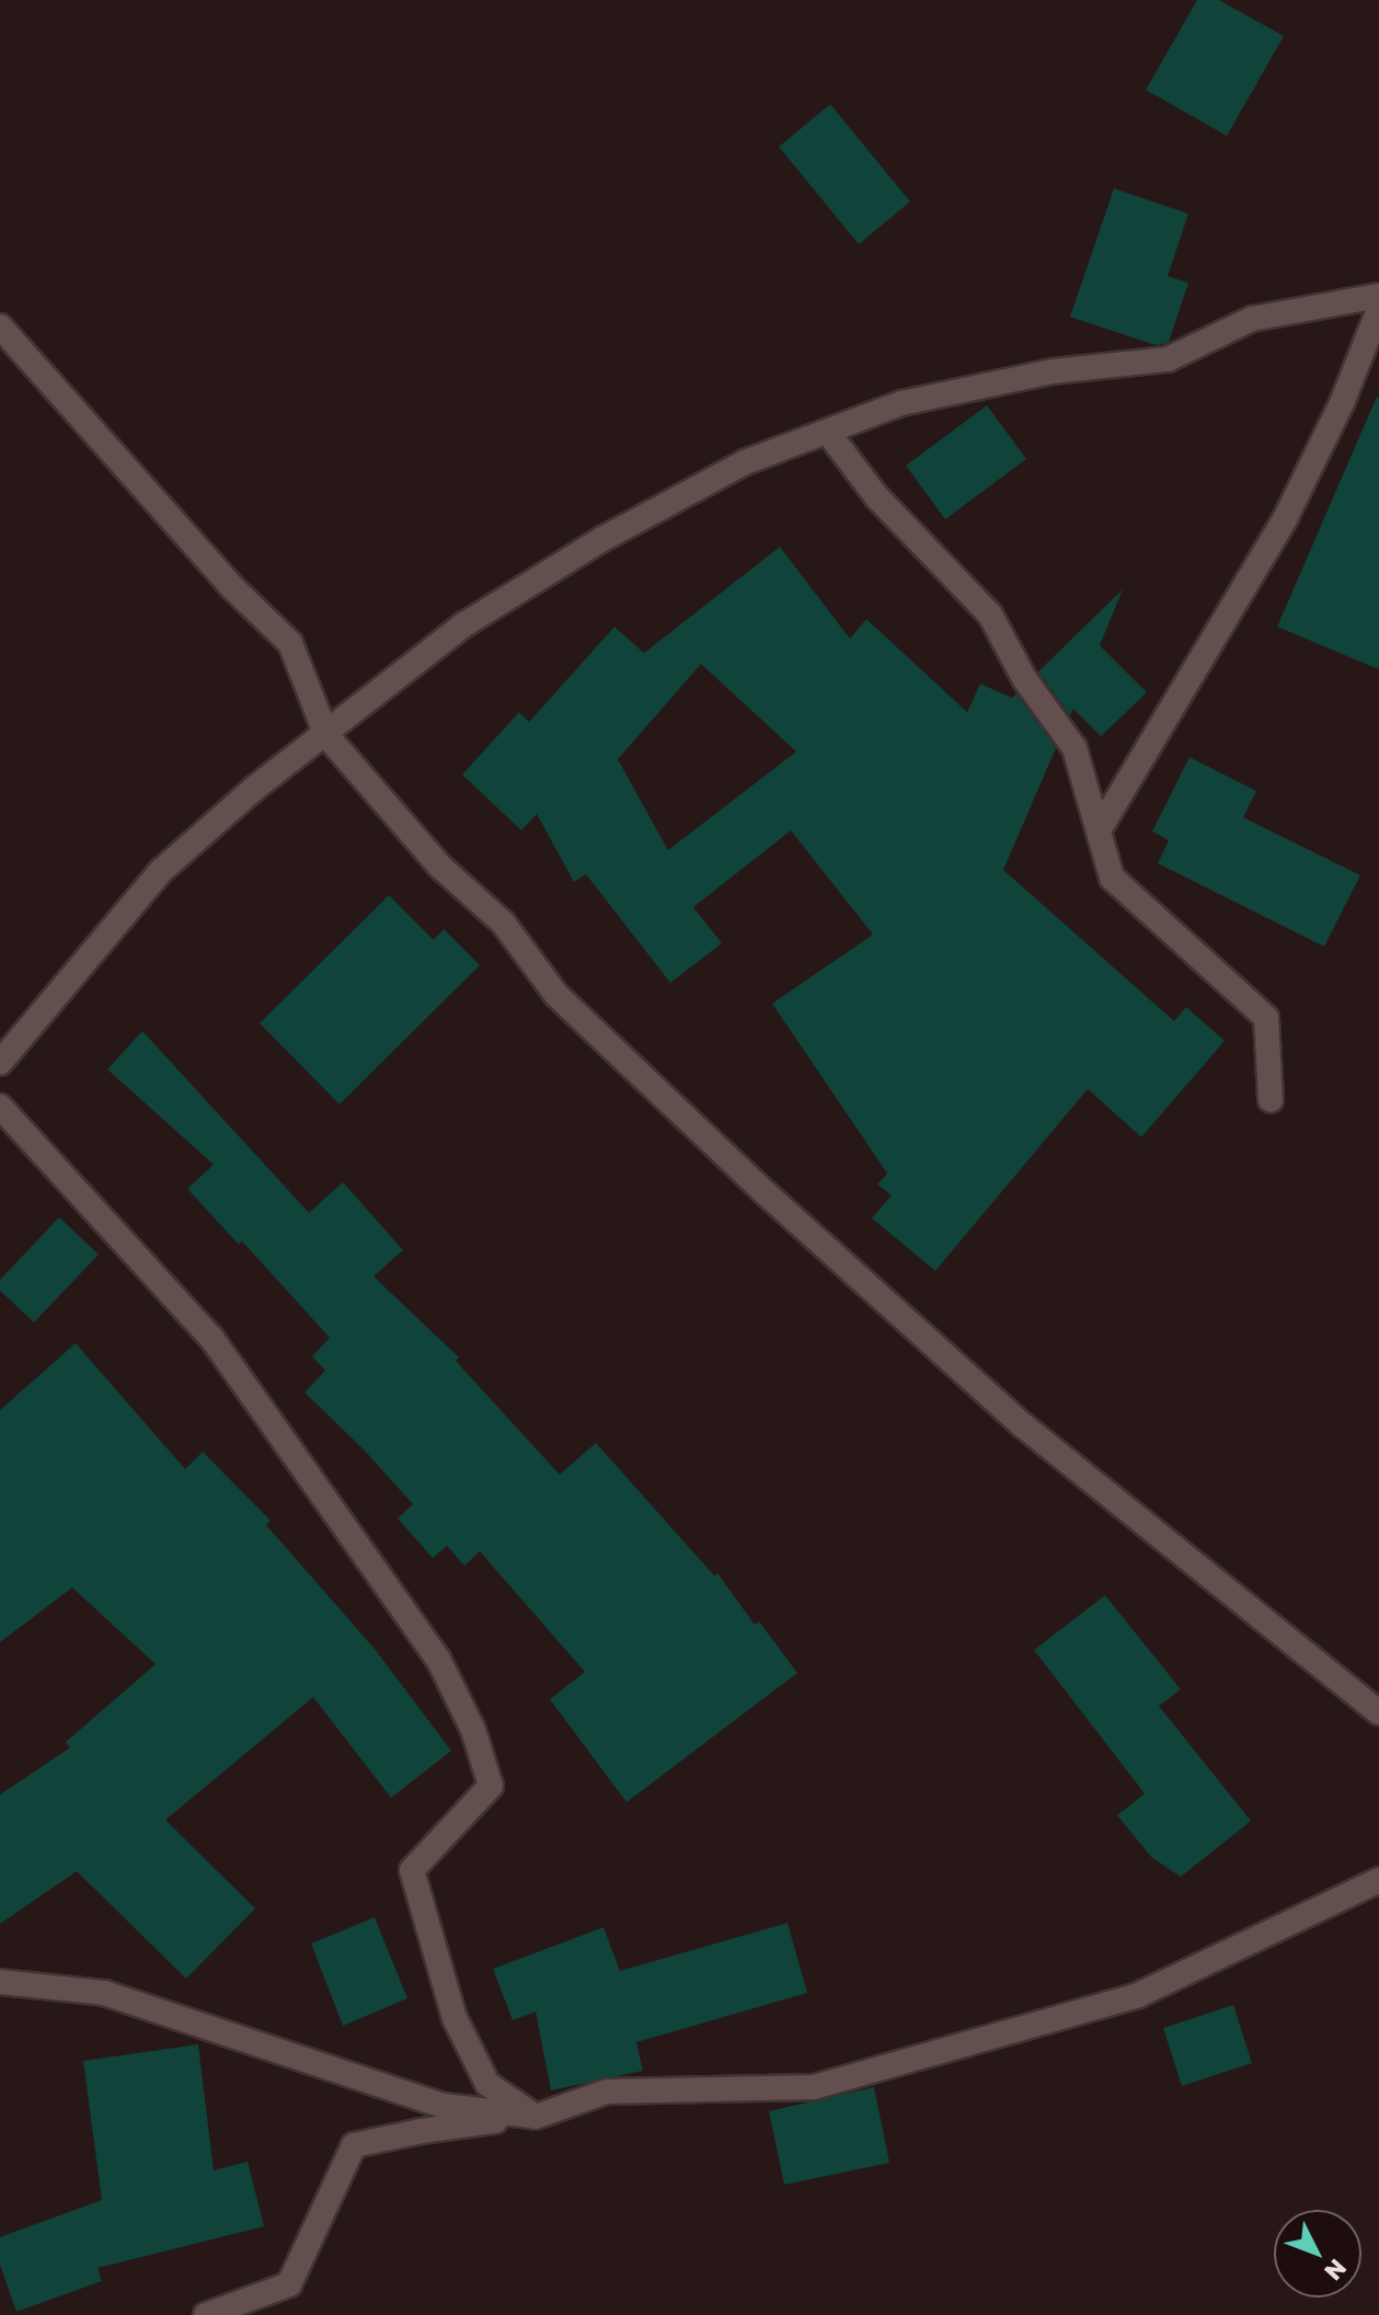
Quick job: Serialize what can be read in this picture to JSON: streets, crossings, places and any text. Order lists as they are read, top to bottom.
{
  "north": "bottom right"
}
